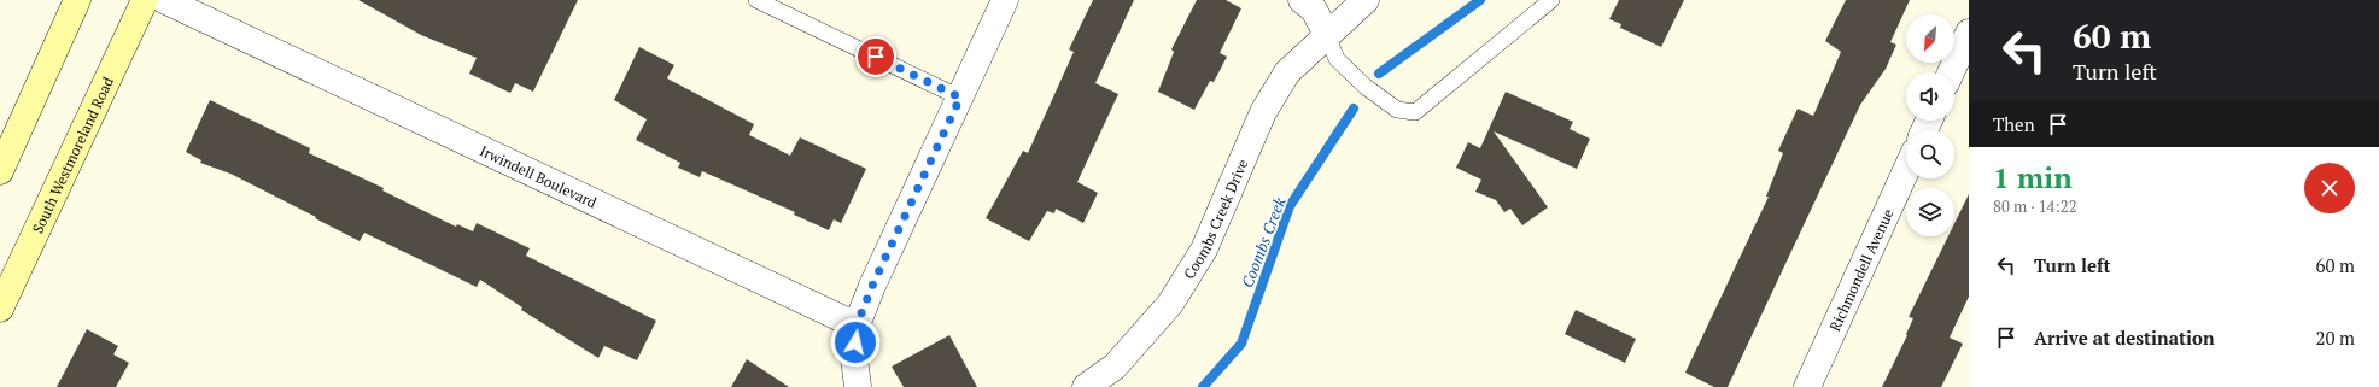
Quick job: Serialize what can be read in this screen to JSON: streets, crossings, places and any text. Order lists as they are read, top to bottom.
{
  "streets": {
    "main road": ["South Westmoreland Road"],
    "street": ["Irwindell Boulevard", "Coombs Creek Drive", "Richmondell Avenue"]
  },
  "water": ["Coombs Creek"],
  "north": "bottom left",
  "page": {
    "turn": ["60 m", "Turn left"],
    "then": "Then",
    "heading": ["1 min", "80 m · 14:22"],
    "list": [
      {
        "name": "Turn left",
        "value": "60 m"
      },
      {
        "name": "Arrive at destination",
        "value": "20 m"
      }
    ]
  }
}
